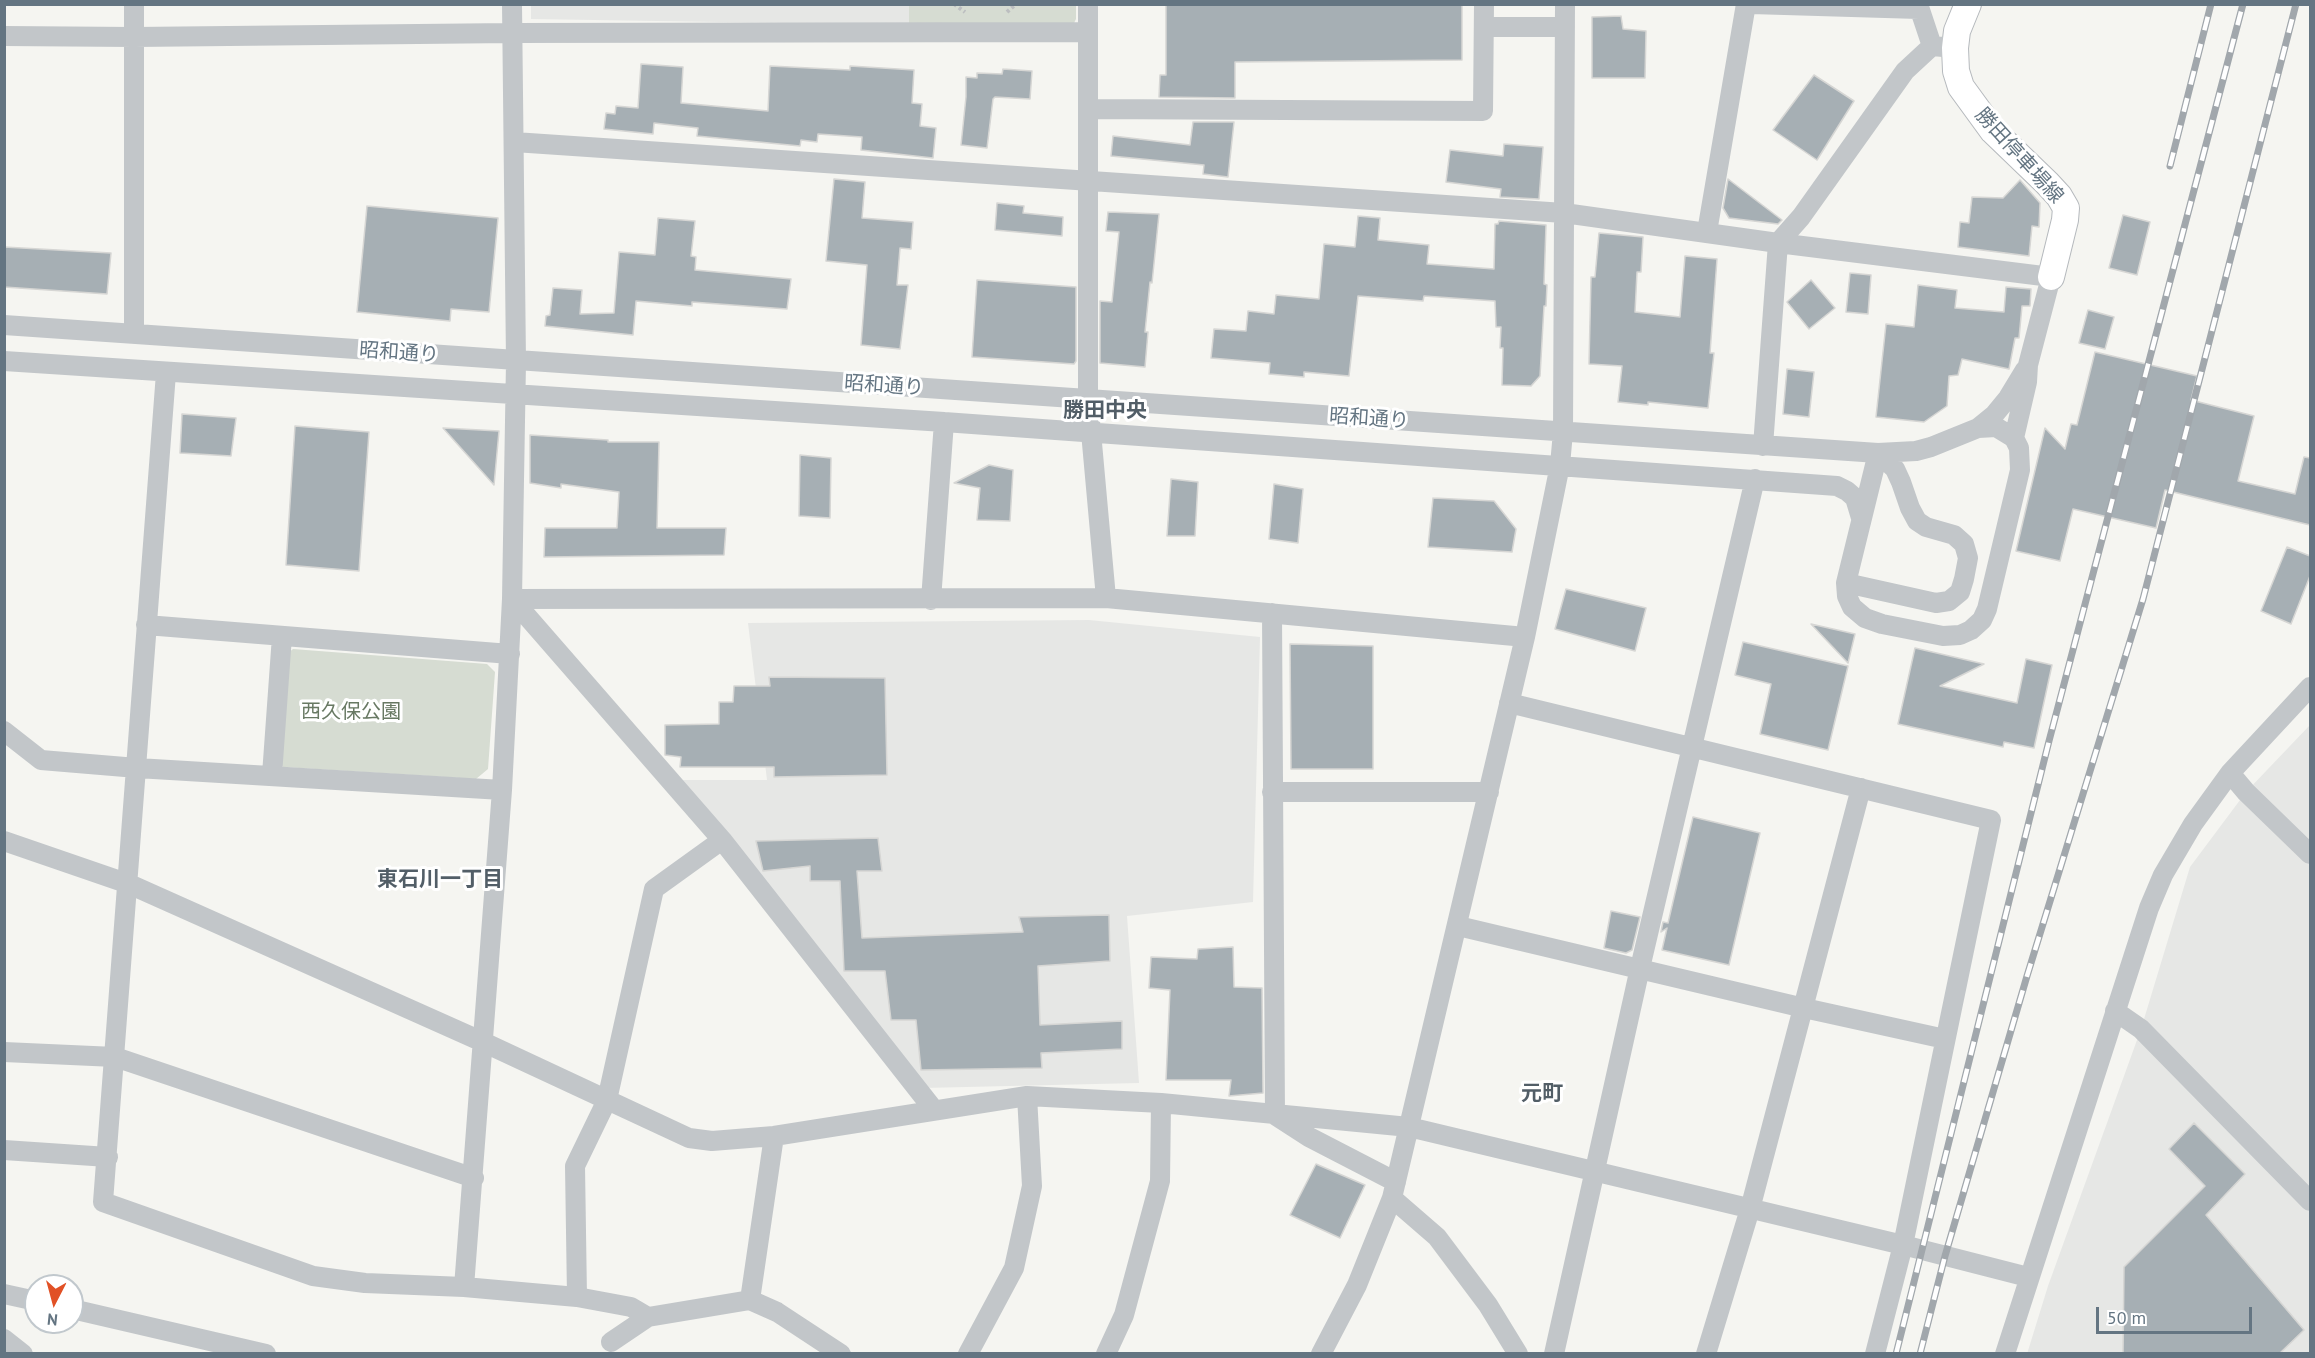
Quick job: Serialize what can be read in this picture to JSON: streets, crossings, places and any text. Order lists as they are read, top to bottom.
{
  "streets": {
    "main road": ["勝田停車場線"],
    "street": ["昭和通り"]
  },
  "districts": ["勝田中央", "東石川一丁目", "元町"],
  "parks": ["西久保公園"],
  "scale_bar": "50 m",
  "north": "bottom"
}
